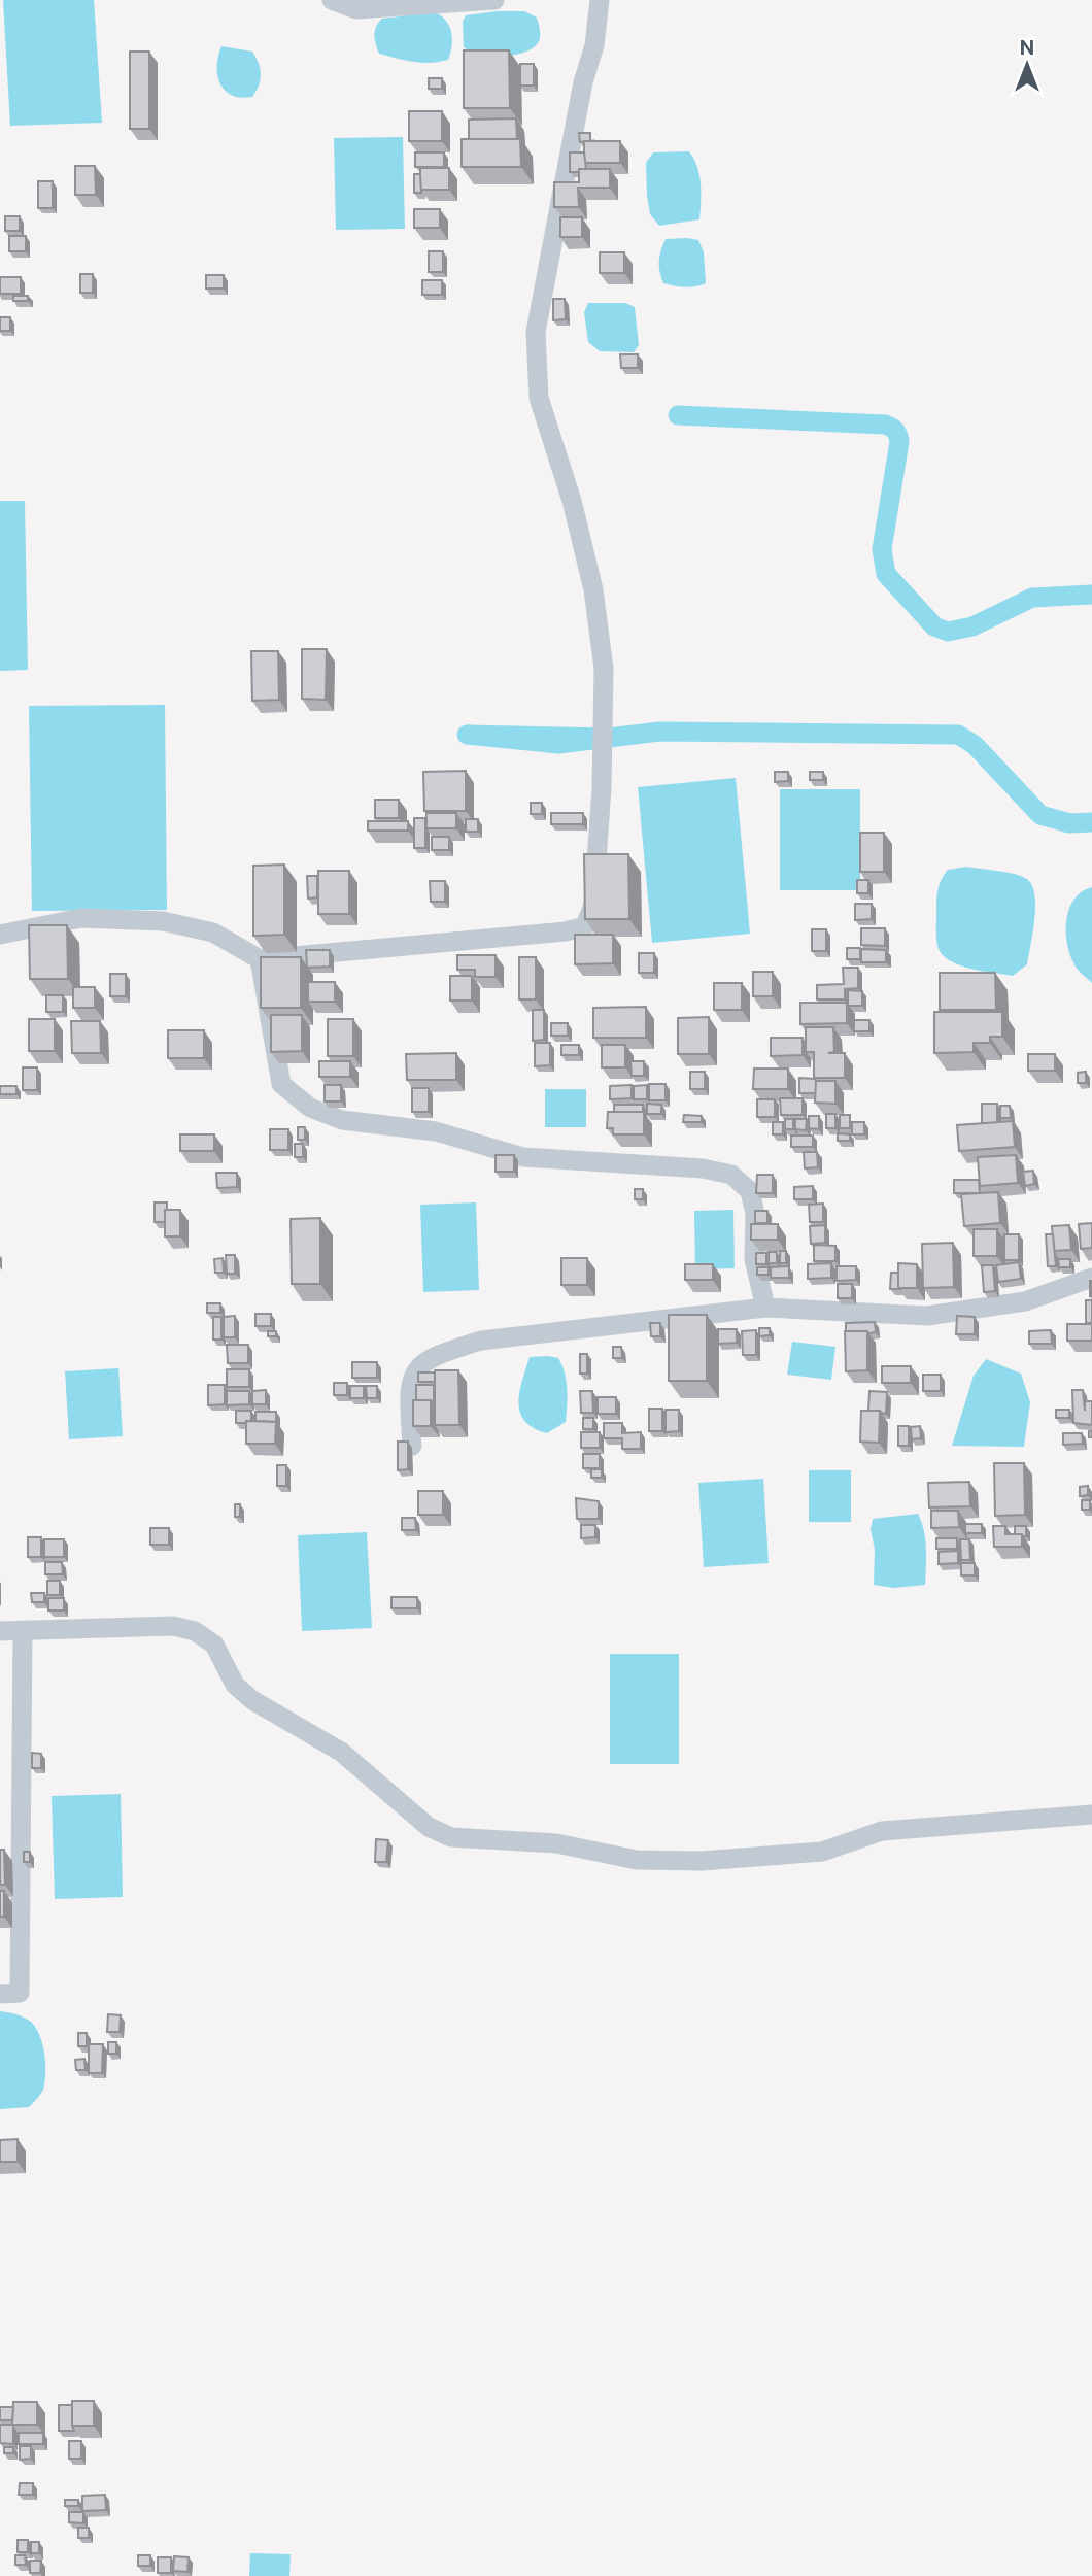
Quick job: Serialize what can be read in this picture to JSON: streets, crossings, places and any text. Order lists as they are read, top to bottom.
{
  "north": "top"
}
